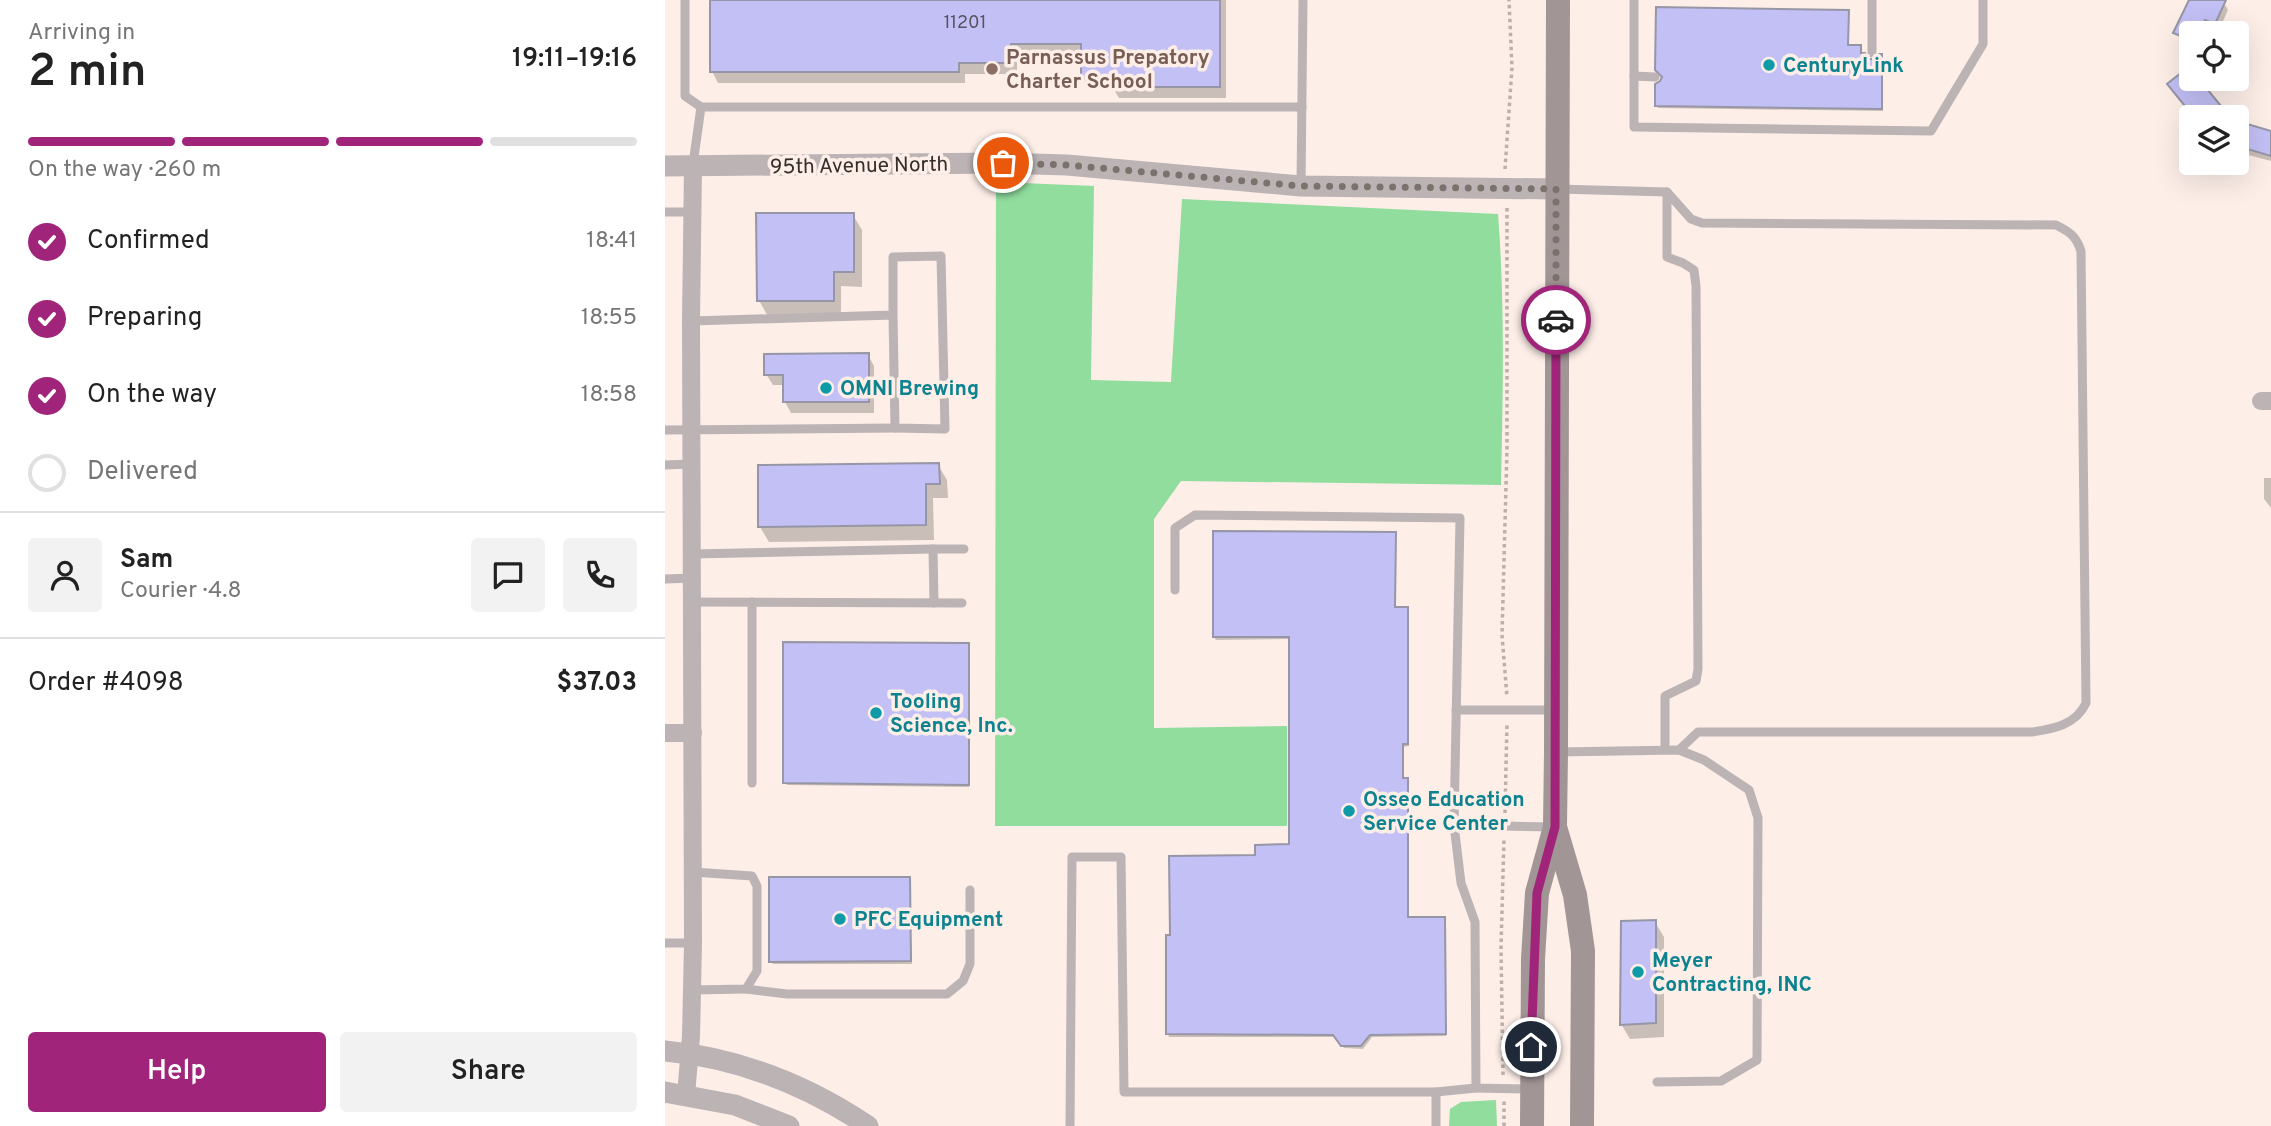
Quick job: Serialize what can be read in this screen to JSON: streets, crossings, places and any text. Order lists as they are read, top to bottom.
{
  "streets": {
    "street": ["95th Avenue North"]
  },
  "places": [
    "CenturyLink",
    "Parnassus Prepatory Charter School",
    "OMNI Brewing",
    "Tooling Science, Inc.",
    "Osseo Education Service Center",
    "PFC Equipment",
    "Meyer Contracting, INC"
  ],
  "house_numbers": ["11201"],
  "page": {
    "heading": ["2 min", "Arriving in", "19:11–19:16"],
    "panel": [
      "Sam",
      "Courier · 4.8",
      "Order #4098",
      "$37.03"
    ],
    "bar": "On the way · 260 m",
    "list": [
      ["Confirmed", "18:41"],
      ["Preparing", "18:55"],
      ["On the way", "18:58"],
      "Delivered"
    ],
    "buttons": ["Help", "Share"]
  }
}
